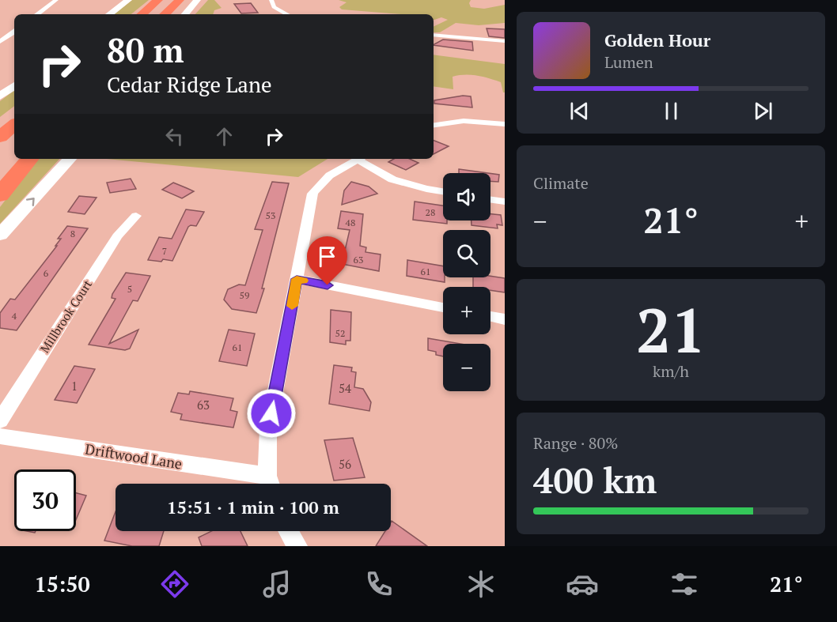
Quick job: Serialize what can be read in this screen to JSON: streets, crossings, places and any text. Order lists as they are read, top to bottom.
{
  "streets": {
    "street": ["Millbrook Court", "Driftwood Lane"]
  },
  "house_numbers": [
    "28",
    "53",
    "48",
    "8",
    "7",
    "63",
    "61",
    "6",
    "5",
    "59",
    "4",
    "52",
    "61",
    "1",
    "54",
    "63",
    "56"
  ],
  "page": {
    "turn": ["80 m", "Cedar Ridge Lane"],
    "song": ["Golden Hour", "Lumen"],
    "tile": [
      "Climate",
      ["21", "km/h"],
      ["Range · 80%", "400 km"]
    ],
    "map_buttons": ["+", "−"],
    "heat": ["−", "21°", "+"],
    "limit": "30",
    "trip": "15:51 · 1 min · 100 m",
    "tabs": ["15:50", "21°"]
  }
}
